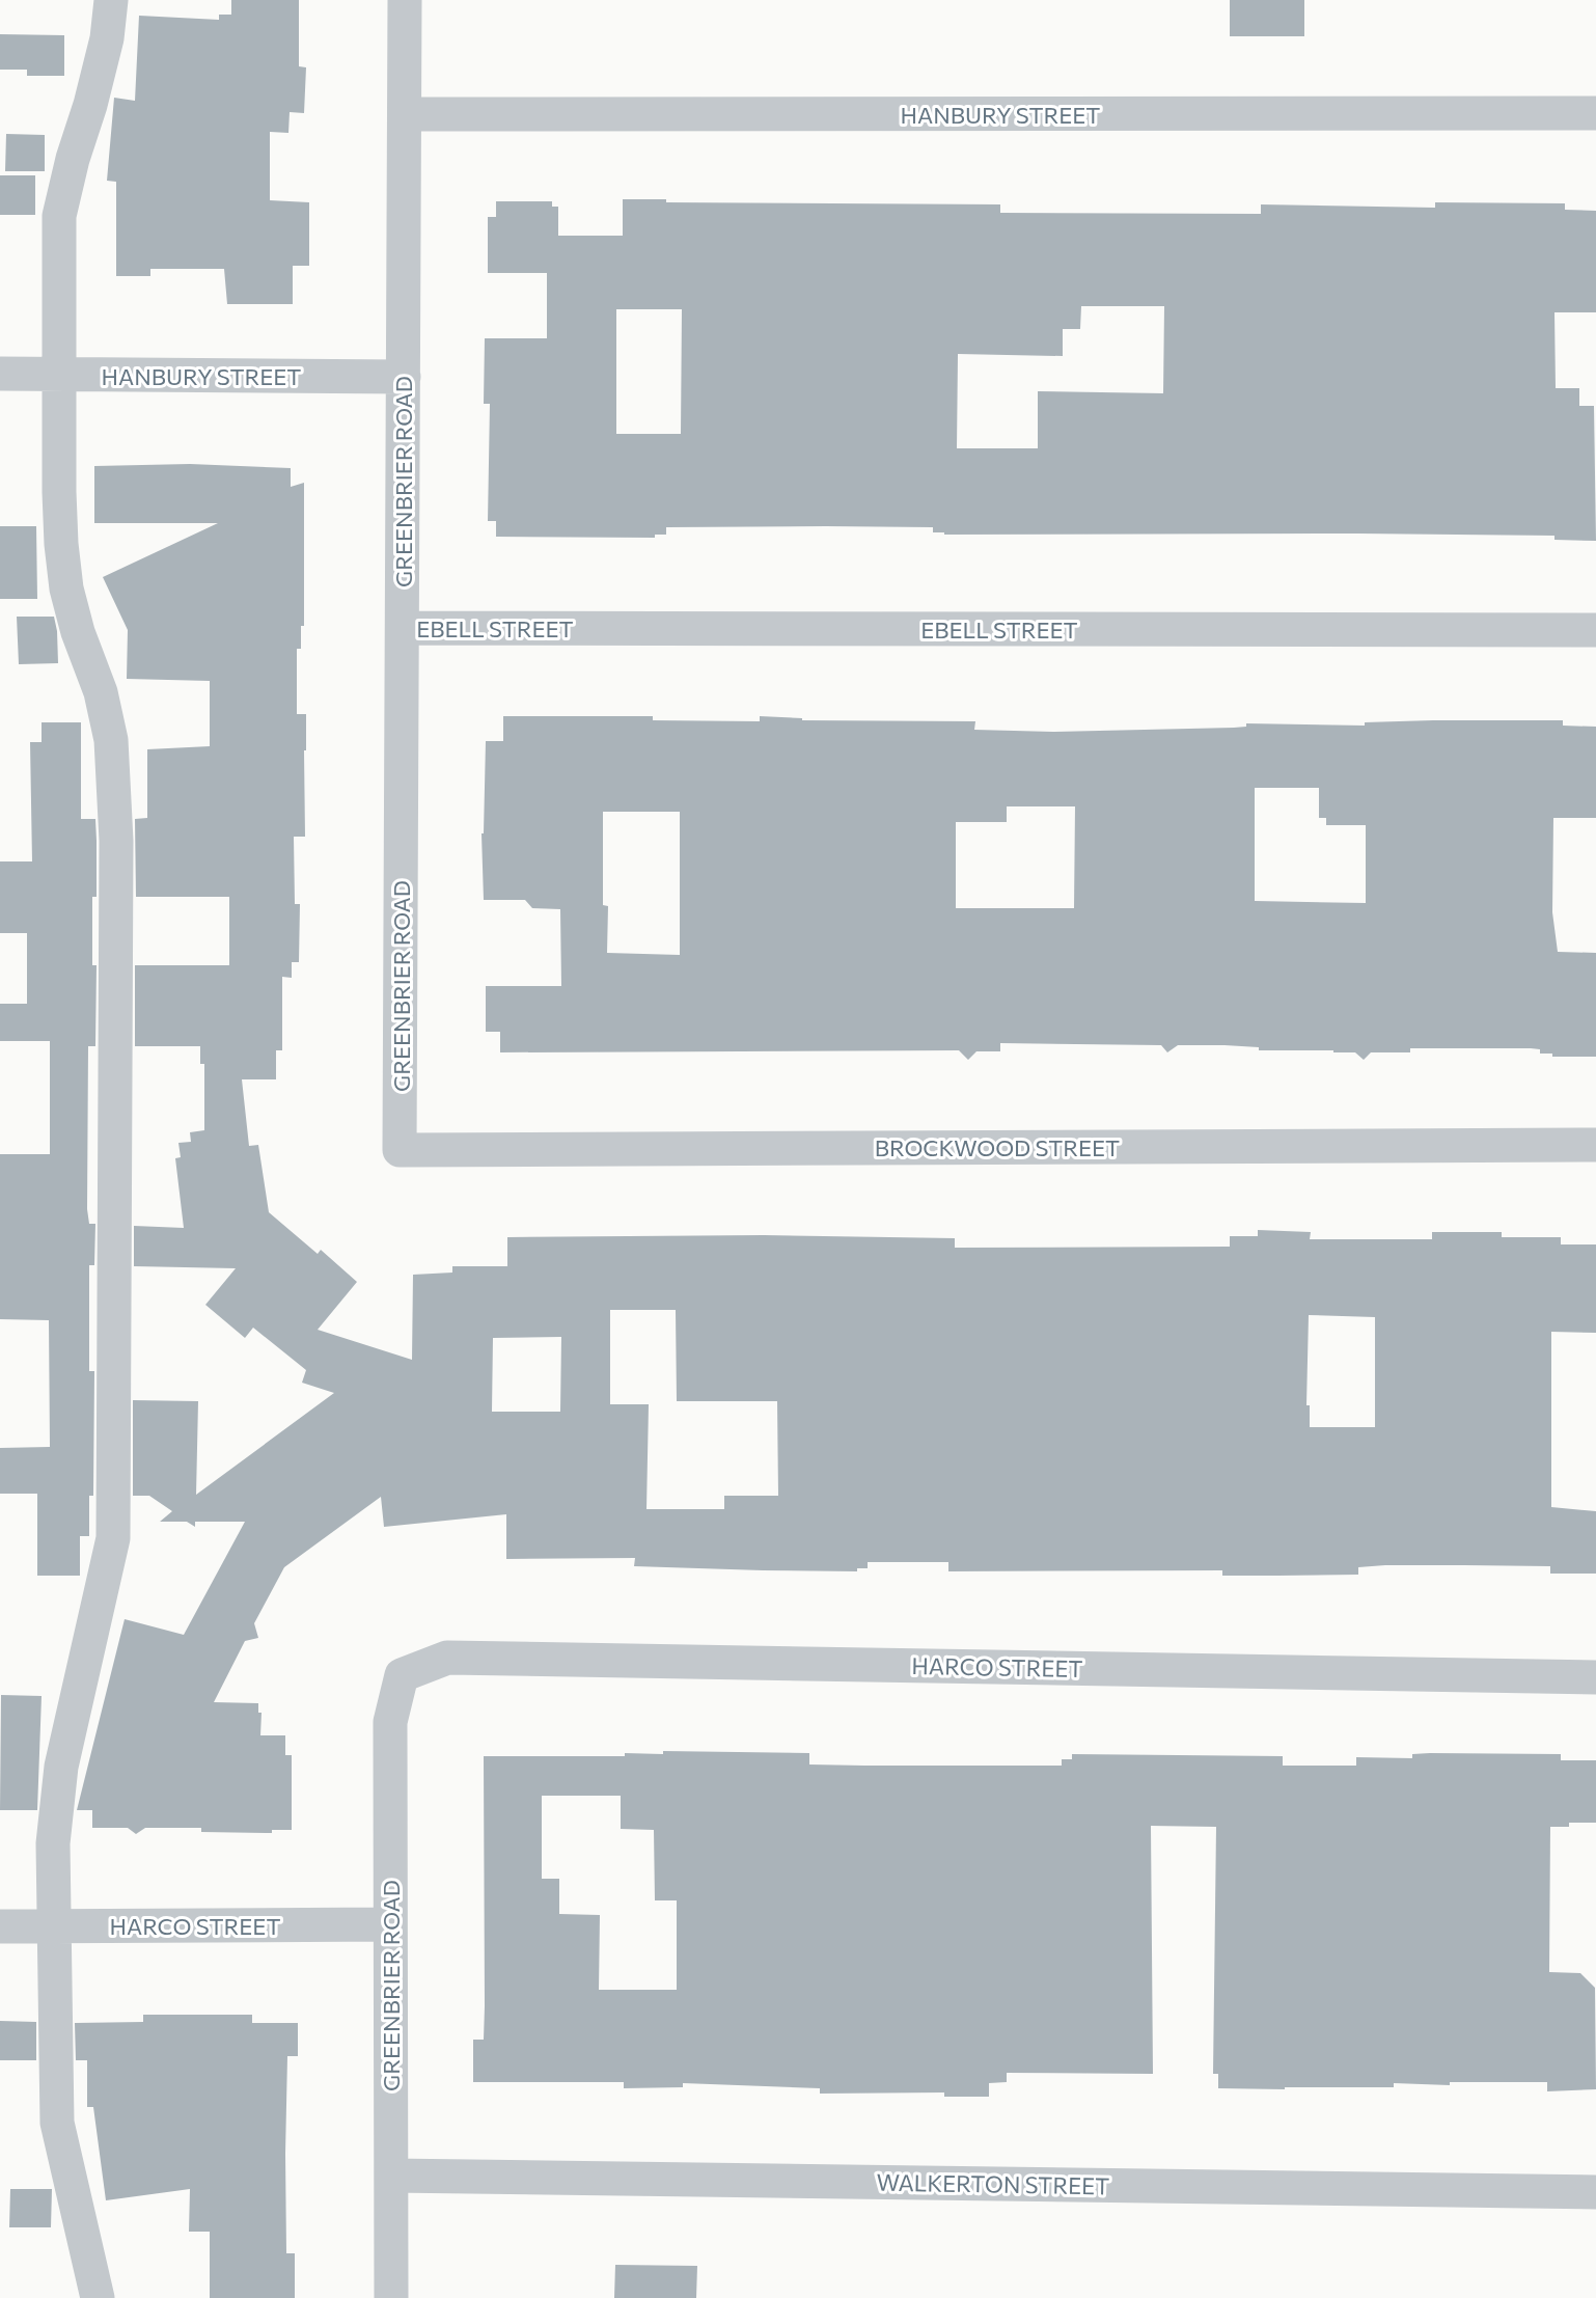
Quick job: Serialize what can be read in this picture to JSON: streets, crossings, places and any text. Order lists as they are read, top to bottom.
{
  "streets": {
    "street": [
      "HANBURY STREET",
      "GREENBRIER ROAD",
      "EBELL STREET",
      "BROCKWOOD STREET",
      "HARCO STREET",
      "WALKERTON STREET"
    ]
  },
  "crossings": [
    ["HANBURY STREET", "GREENBRIER ROAD"],
    ["GREENBRIER ROAD", "EBELL STREET"],
    ["GREENBRIER ROAD", "BROCKWOOD STREET"],
    ["GREENBRIER ROAD", "HARCO STREET"],
    ["GREENBRIER ROAD", "WALKERTON STREET"]
  ]
}
